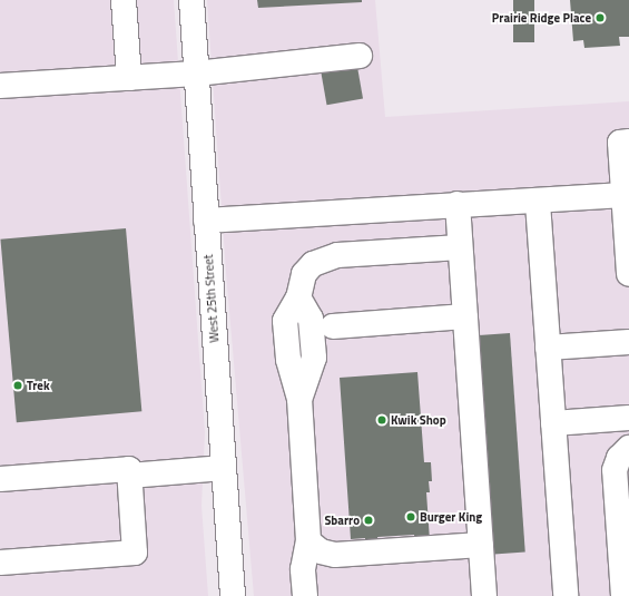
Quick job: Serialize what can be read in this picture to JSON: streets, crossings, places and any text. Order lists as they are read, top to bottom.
{
  "streets": {
    "street": ["West 25th Street"]
  },
  "places": [
    "Prairie Ridge Place",
    "Trek",
    "Kwik Shop",
    "Burger King",
    "Sbarro"
  ]
}
